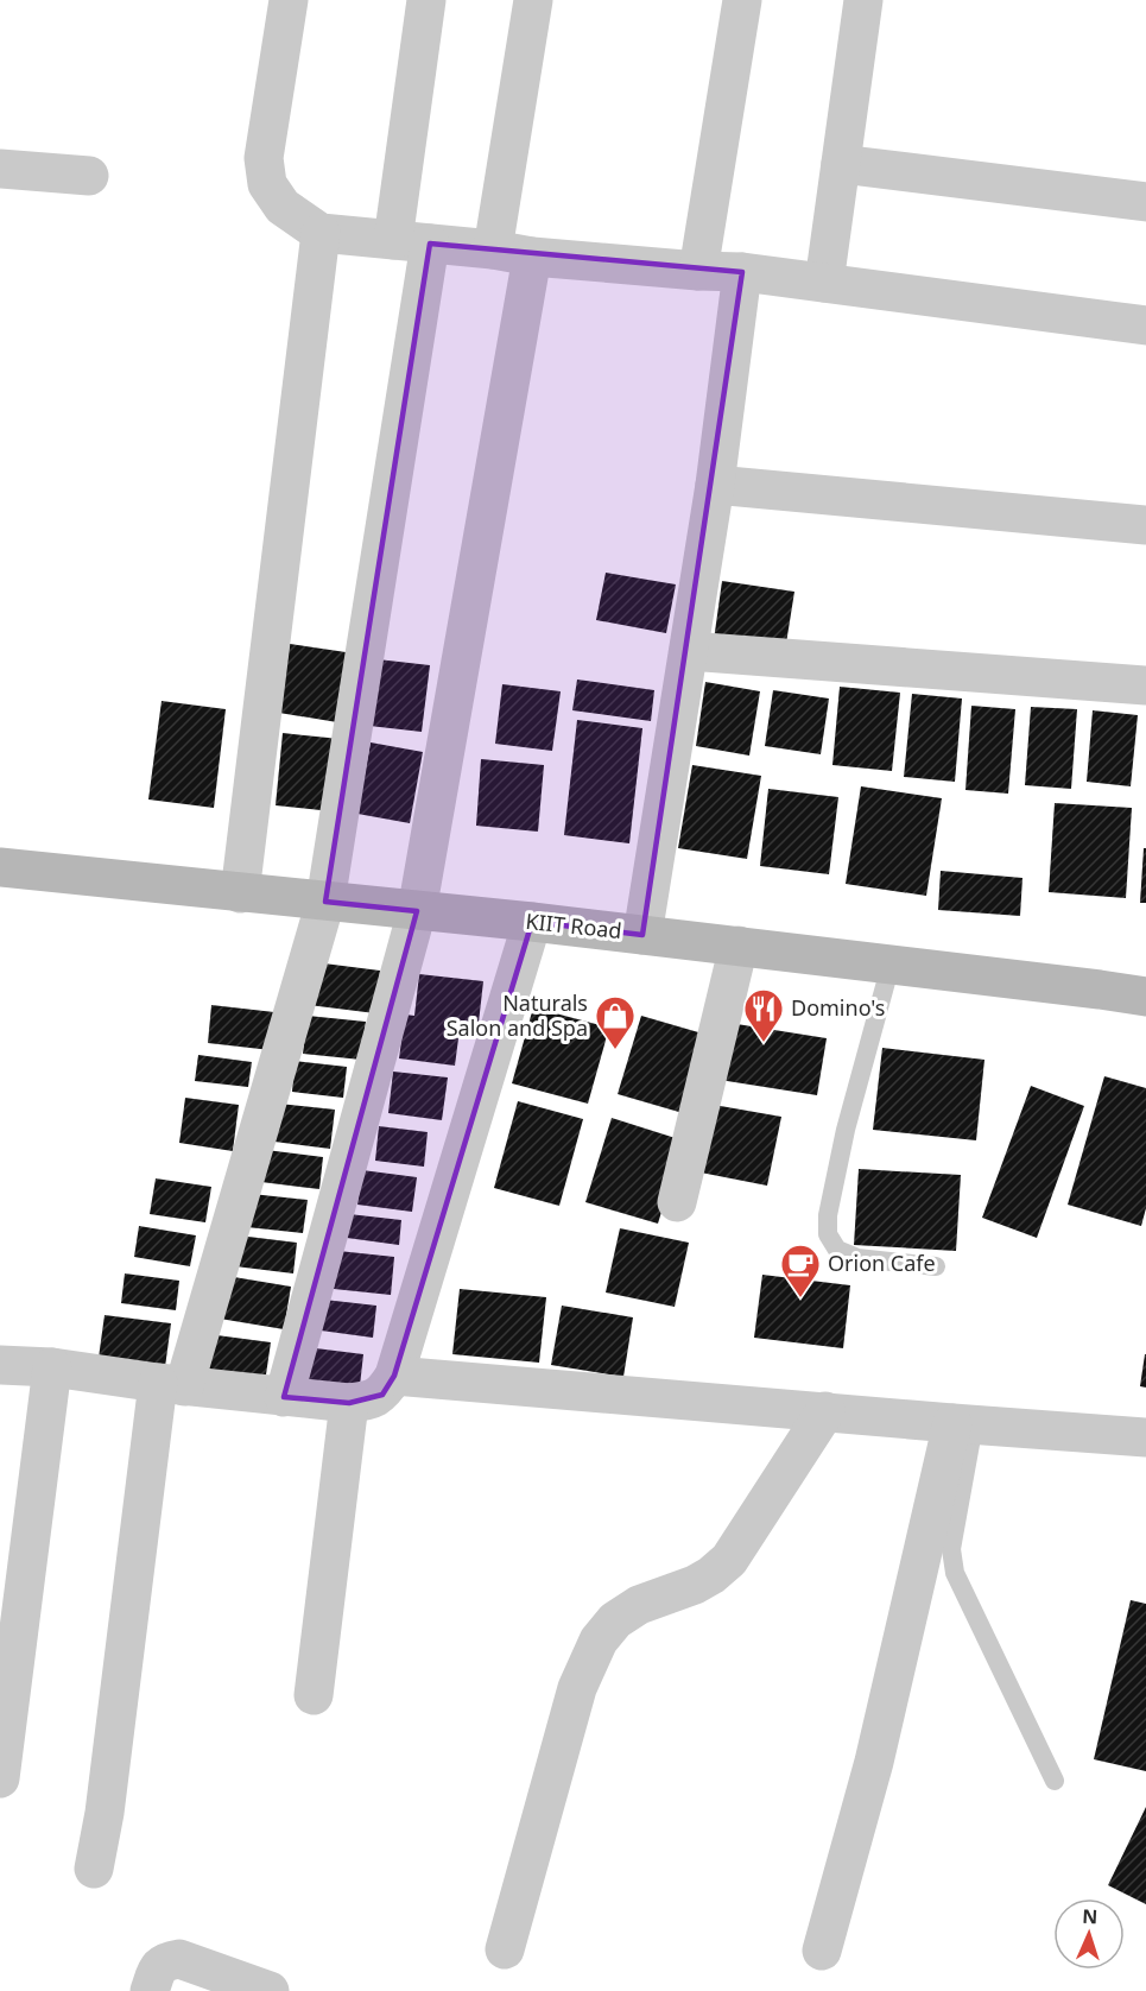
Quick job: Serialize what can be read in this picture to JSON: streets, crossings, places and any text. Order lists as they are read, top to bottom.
{
  "streets": {
    "main road": ["KIIT Road"]
  },
  "places": {
    "restaurant": ["Domino's"],
    "shop": ["Naturals Salon and Spa"],
    "cafe": ["Orion Cafe"]
  },
  "north": "top"
}
